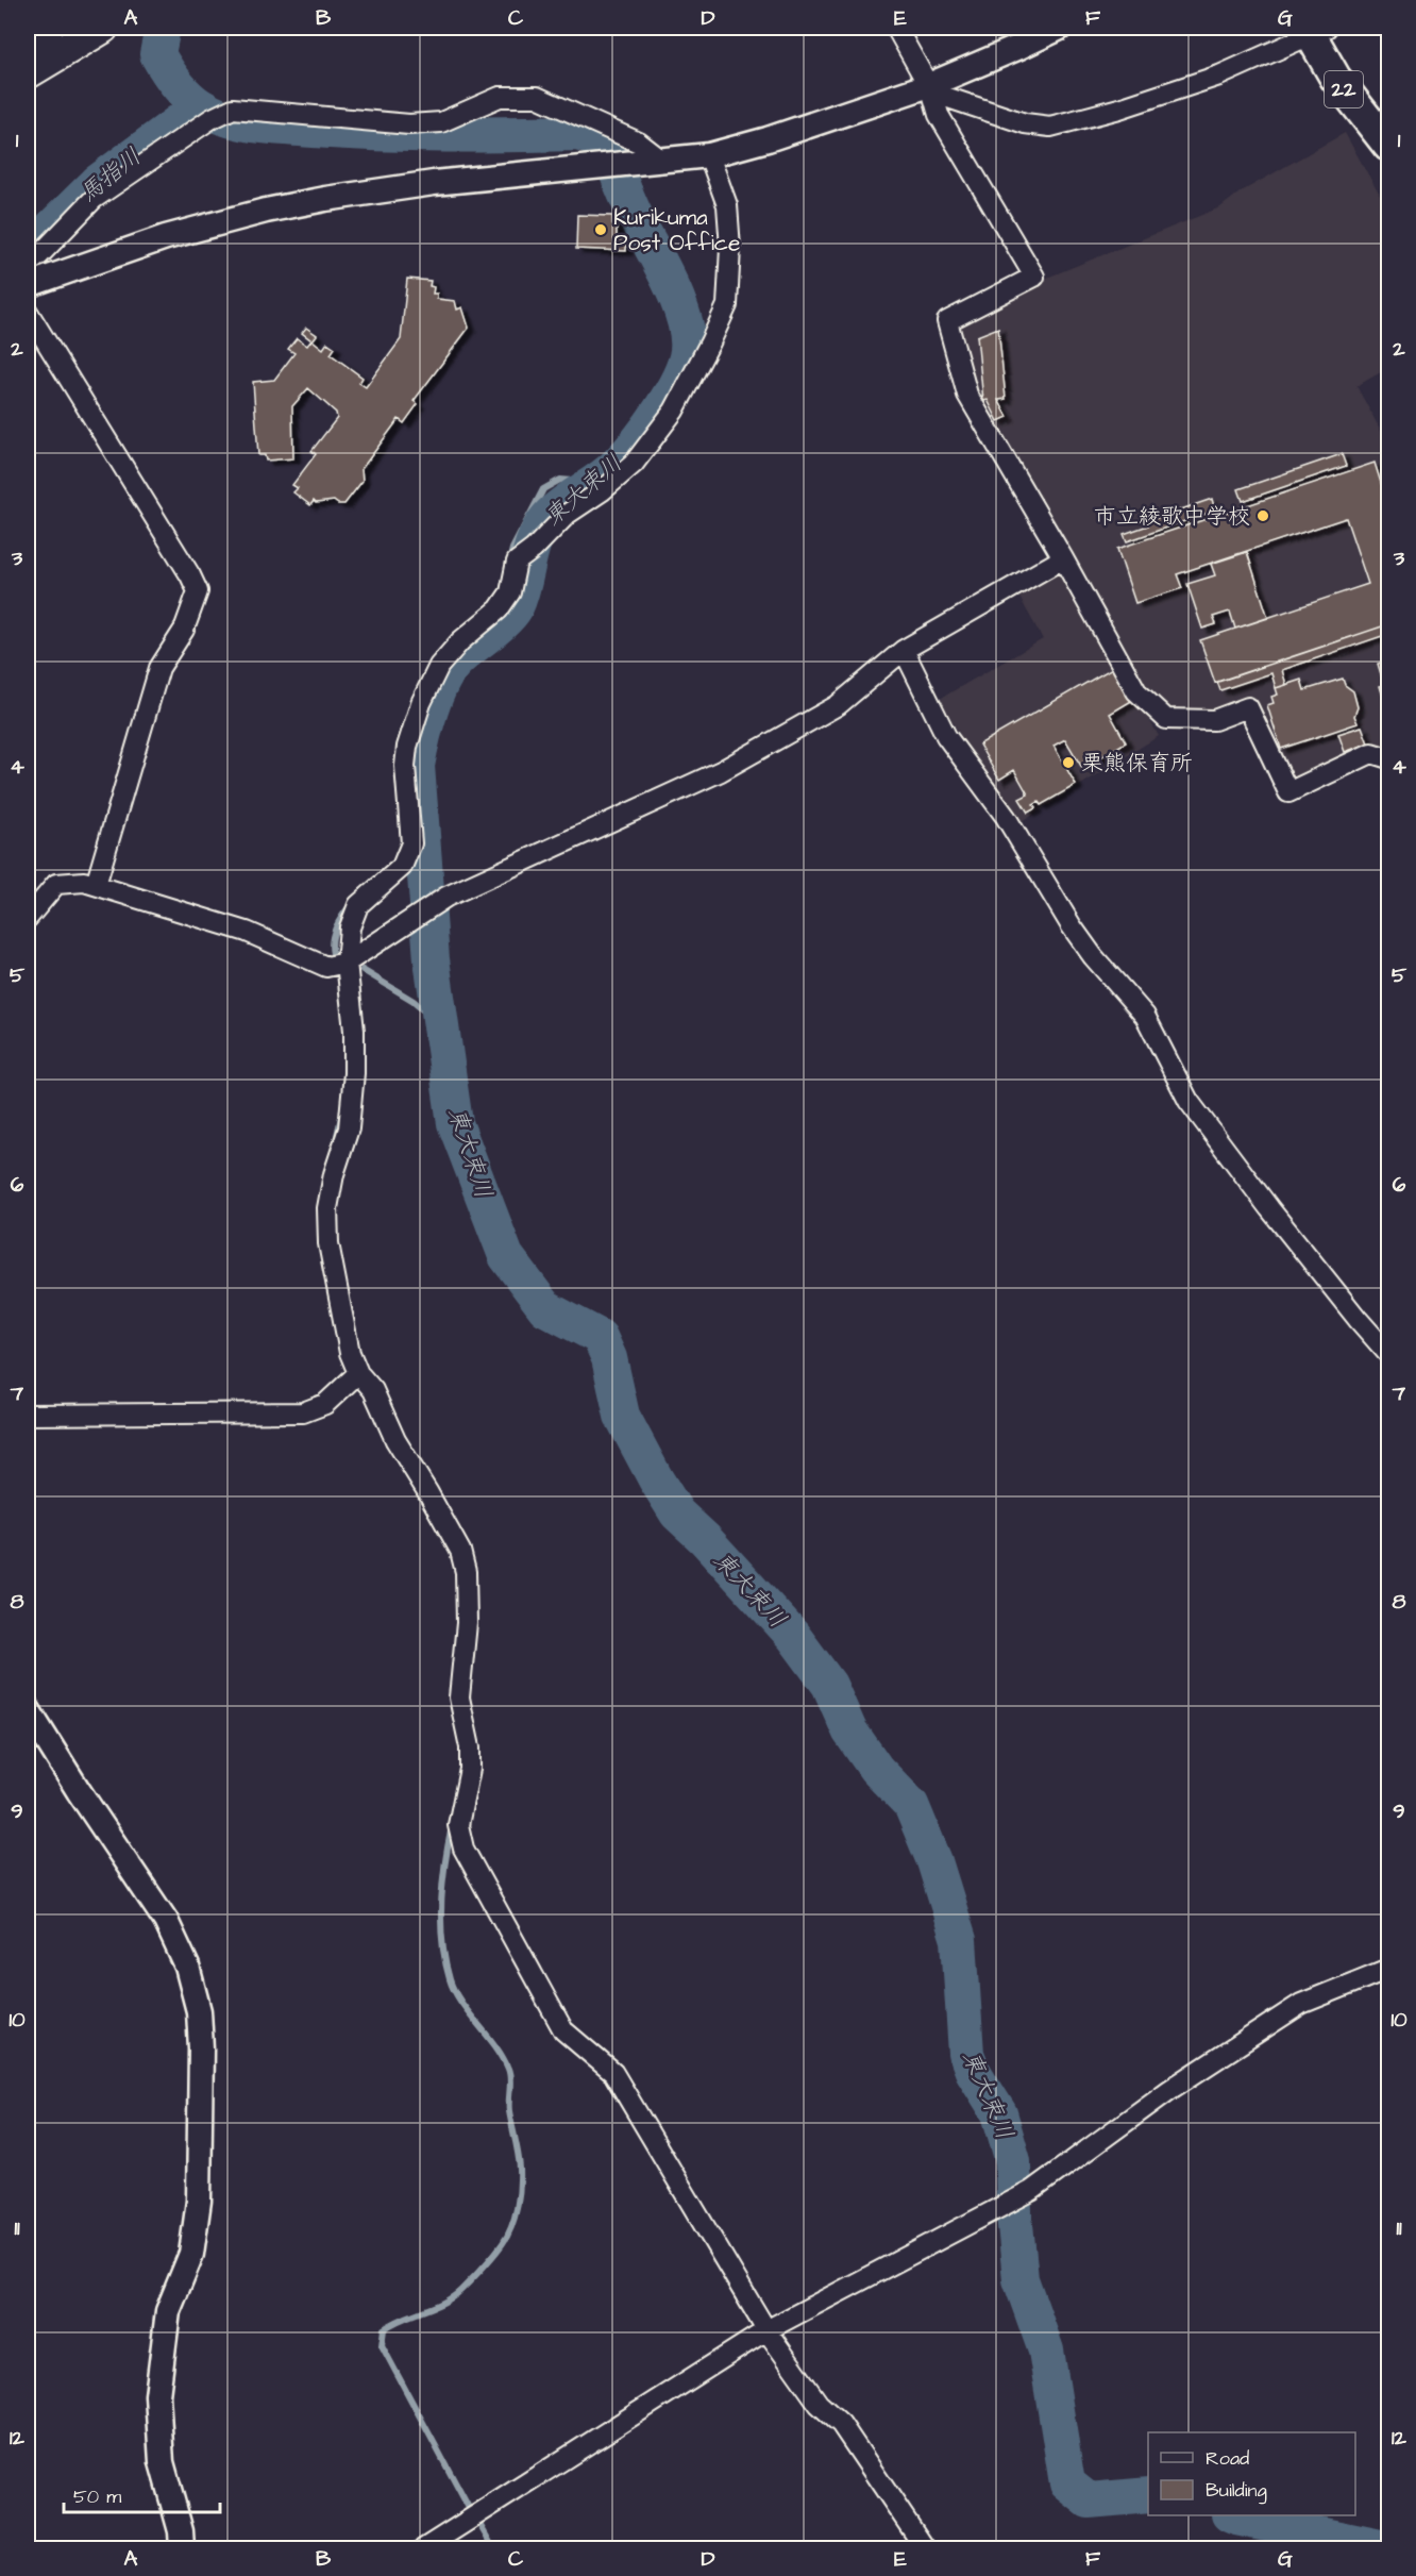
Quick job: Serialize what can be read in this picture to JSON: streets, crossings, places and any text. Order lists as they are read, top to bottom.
{
  "streets": {
    "main road": ["22"]
  },
  "water": ["馬指川", "東大束川"],
  "places": ["Kurikuma Post Office", "市立綾歌中学校", "栗熊保育所"],
  "legend": ["Road", "Building"],
  "scale_bar": "50 m",
  "grid": {
    "columns": [
      "A",
      "B",
      "C",
      "D",
      "E",
      "F",
      "G"
    ],
    "rows": [
      "1",
      "2",
      "3",
      "4",
      "5",
      "6",
      "7",
      "8",
      "9",
      "10",
      "11",
      "12"
    ]
  }
}
